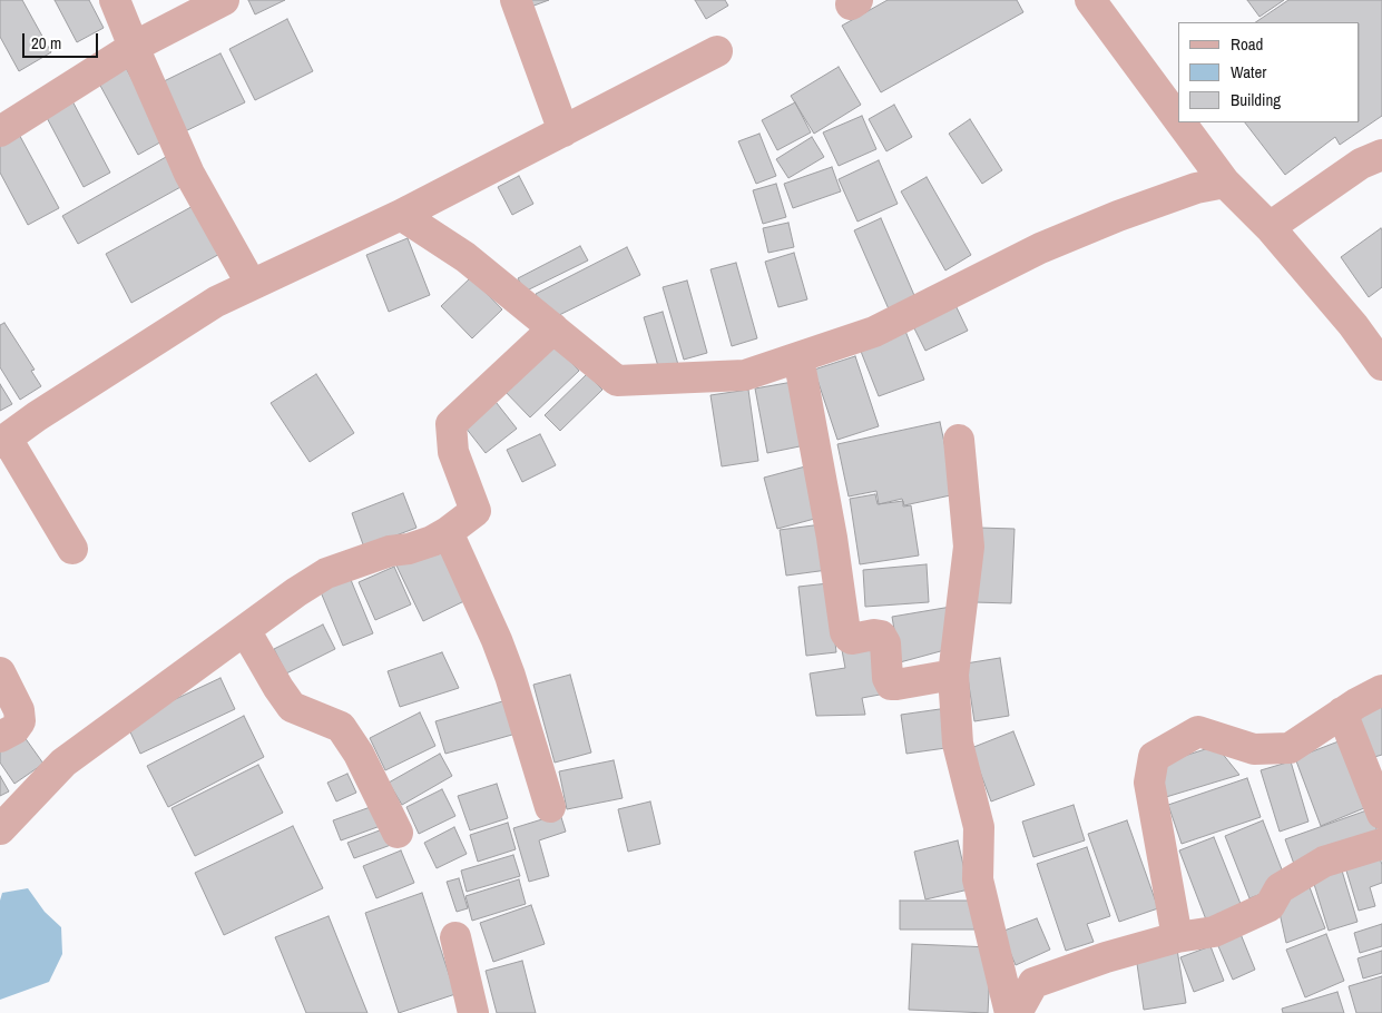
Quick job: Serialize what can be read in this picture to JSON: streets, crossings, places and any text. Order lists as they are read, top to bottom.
{
  "legend": ["Road", "Water", "Building"],
  "scale_bar": "20 m"
}
